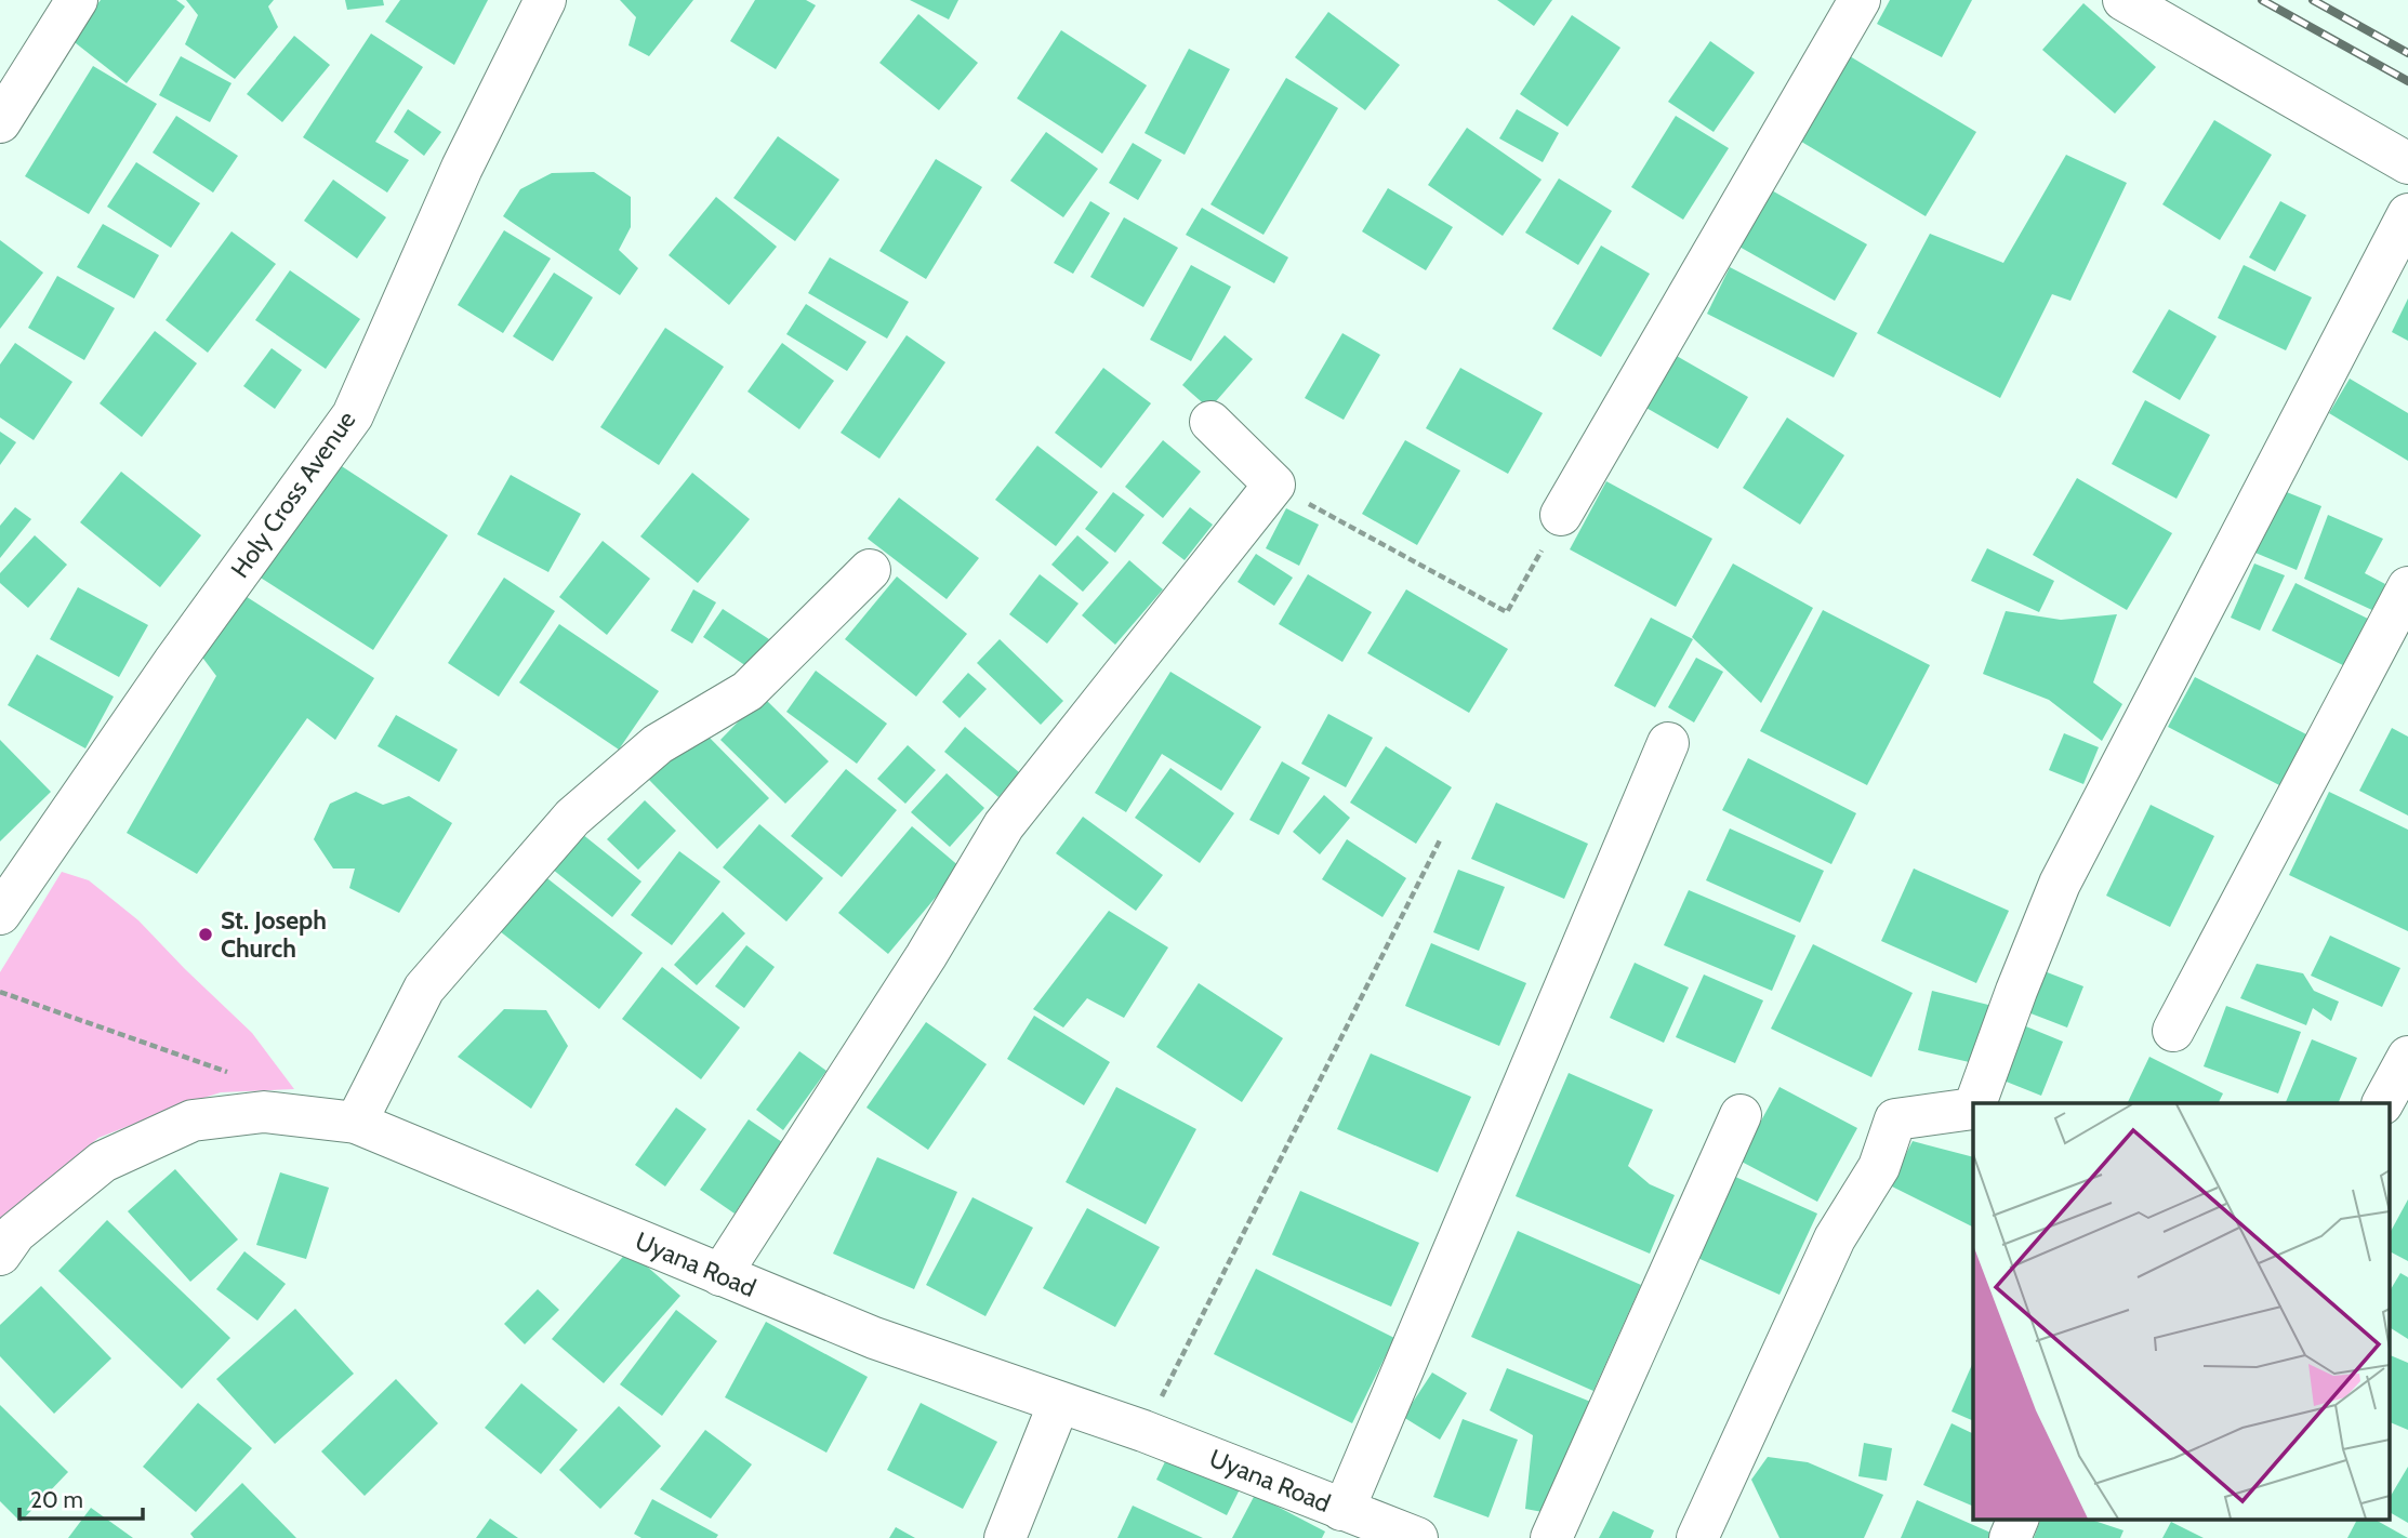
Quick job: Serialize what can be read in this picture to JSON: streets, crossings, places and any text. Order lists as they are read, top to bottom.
{
  "streets": {
    "street": ["Holy Cross Avenue", "Uyana Road"]
  },
  "places": ["St. Joseph Church"],
  "scale_bar": "20 m"
}
